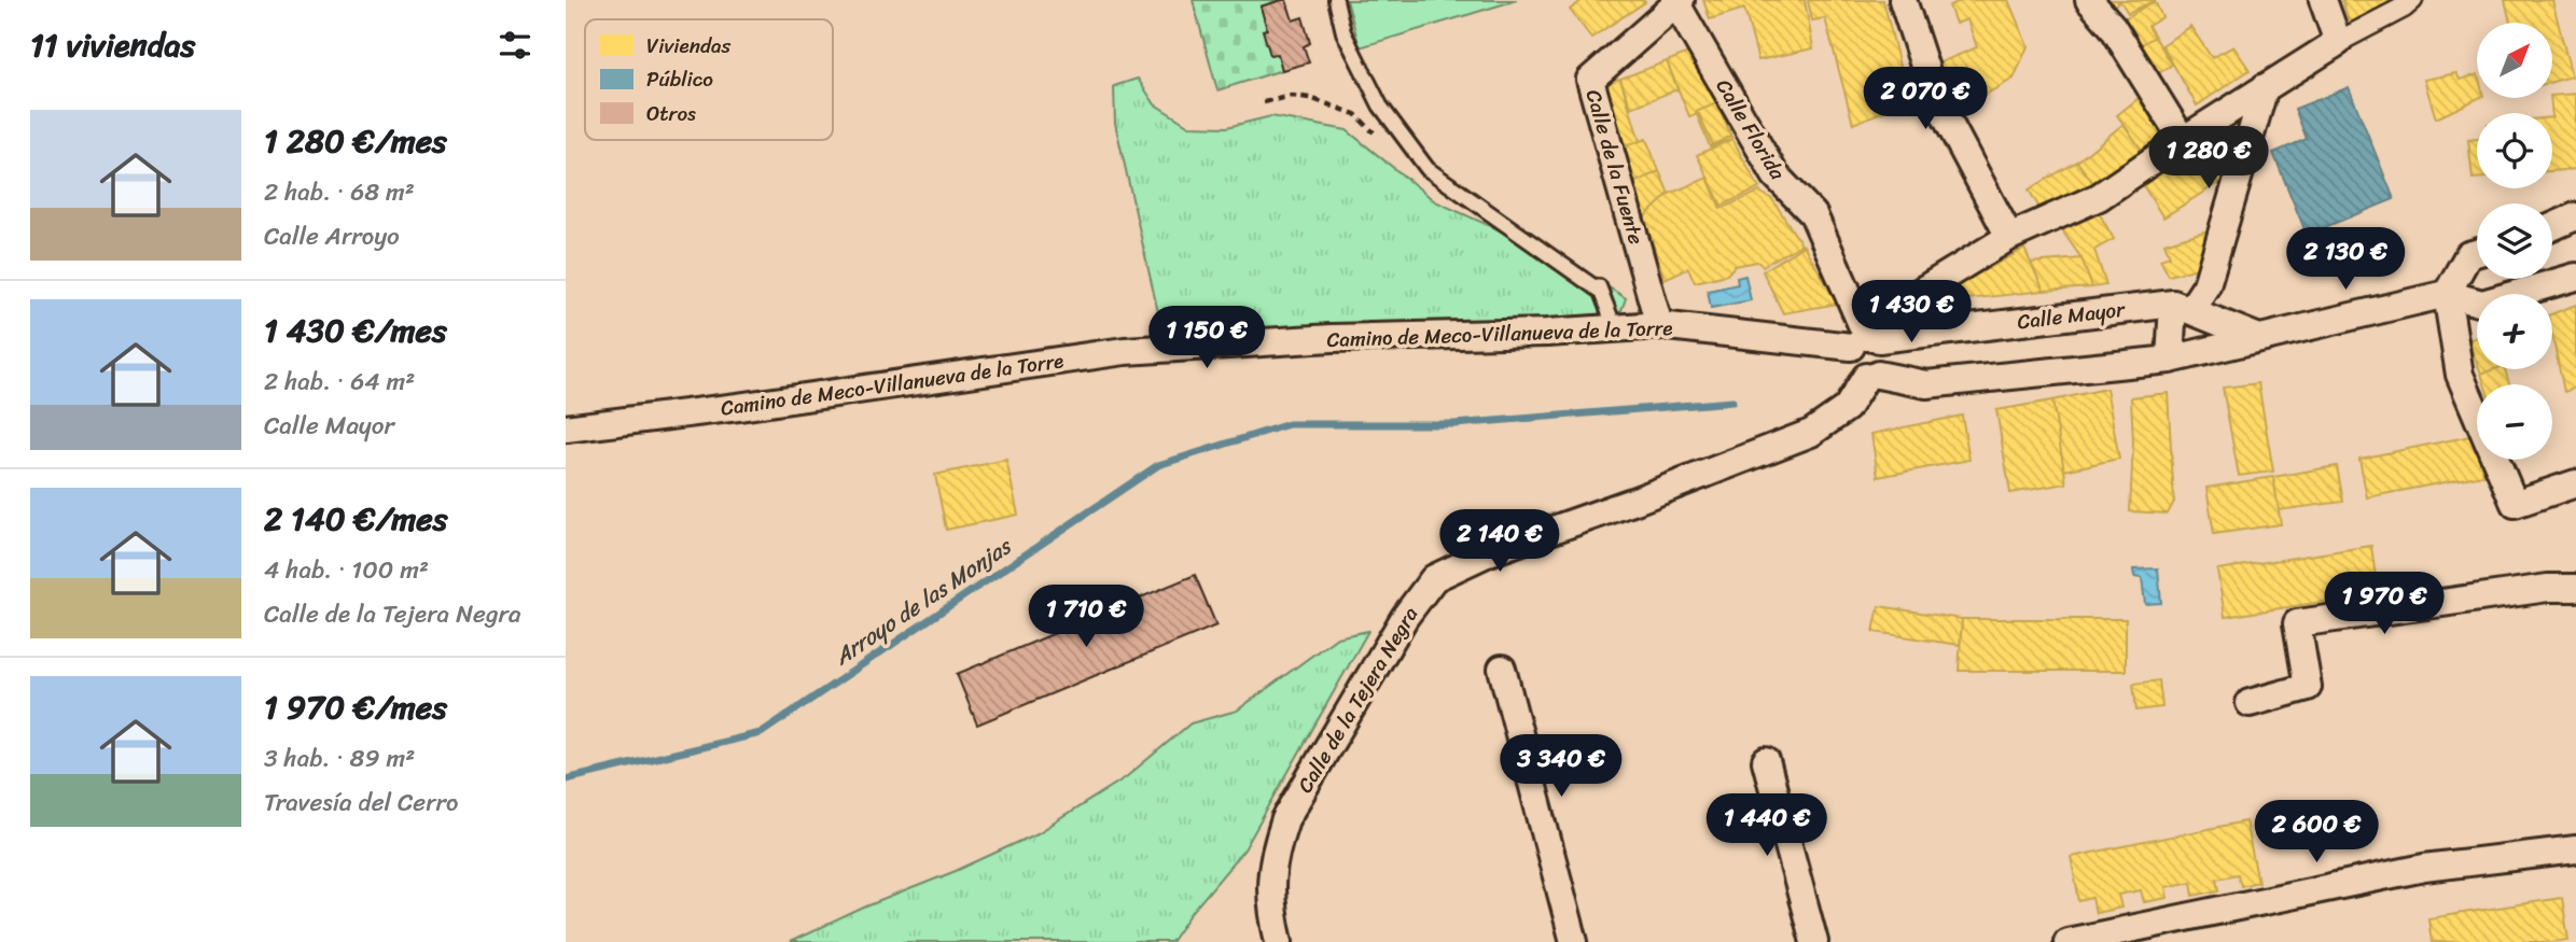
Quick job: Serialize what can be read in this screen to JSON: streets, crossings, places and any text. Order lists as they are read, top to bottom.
{
  "streets": {
    "street": [
      "Calle Florida",
      "Calle de la Fuente",
      "Calle Mayor",
      "Camino de Meco-Villanueva de la Torre",
      "Calle de la Tejera Negra"
    ]
  },
  "crossings": [
    ["Calle Florida", "Calle de la Fuente"],
    ["Calle Florida", "Calle Mayor"],
    ["Calle Florida", "Camino de Meco-Villanueva de la Torre"],
    ["Calle Florida", "Calle de la Tejera Negra"],
    ["Calle de la Fuente", "Camino de Meco-Villanueva de la Torre"],
    ["Calle Mayor", "Camino de Meco-Villanueva de la Torre"],
    ["Calle Mayor", "Calle de la Tejera Negra"],
    ["Camino de Meco-Villanueva de la Torre", "Calle de la Tejera Negra"]
  ],
  "water": ["Arroyo de las Monjas"],
  "legend": ["Viviendas", "Público", "Otros"],
  "north": "top right",
  "page": {
    "heading": "11 viviendas",
    "map_buttons": ["+", "−"],
    "price": [
      "2 070 €",
      "1 280 €",
      "2 130 €",
      "1 430 €",
      "1 150 €",
      "2 140 €",
      "1 970 €",
      "1 710 €",
      "3 340 €",
      "1 440 €",
      "2 600 €"
    ],
    "list": [
      {
        "name": "1 280 €/mes",
        "note": "2 hab. · 68 m² · Calle Arroyo"
      },
      {
        "name": "1 430 €/mes",
        "note": "2 hab. · 64 m² · Calle Mayor"
      },
      {
        "name": "2 140 €/mes",
        "note": "4 hab. · 100 m² · Calle de la Tejera Negra"
      },
      {
        "name": "1 970 €/mes",
        "note": "3 hab. · 89 m² · Travesía del Cerro"
      }
    ]
  }
}
